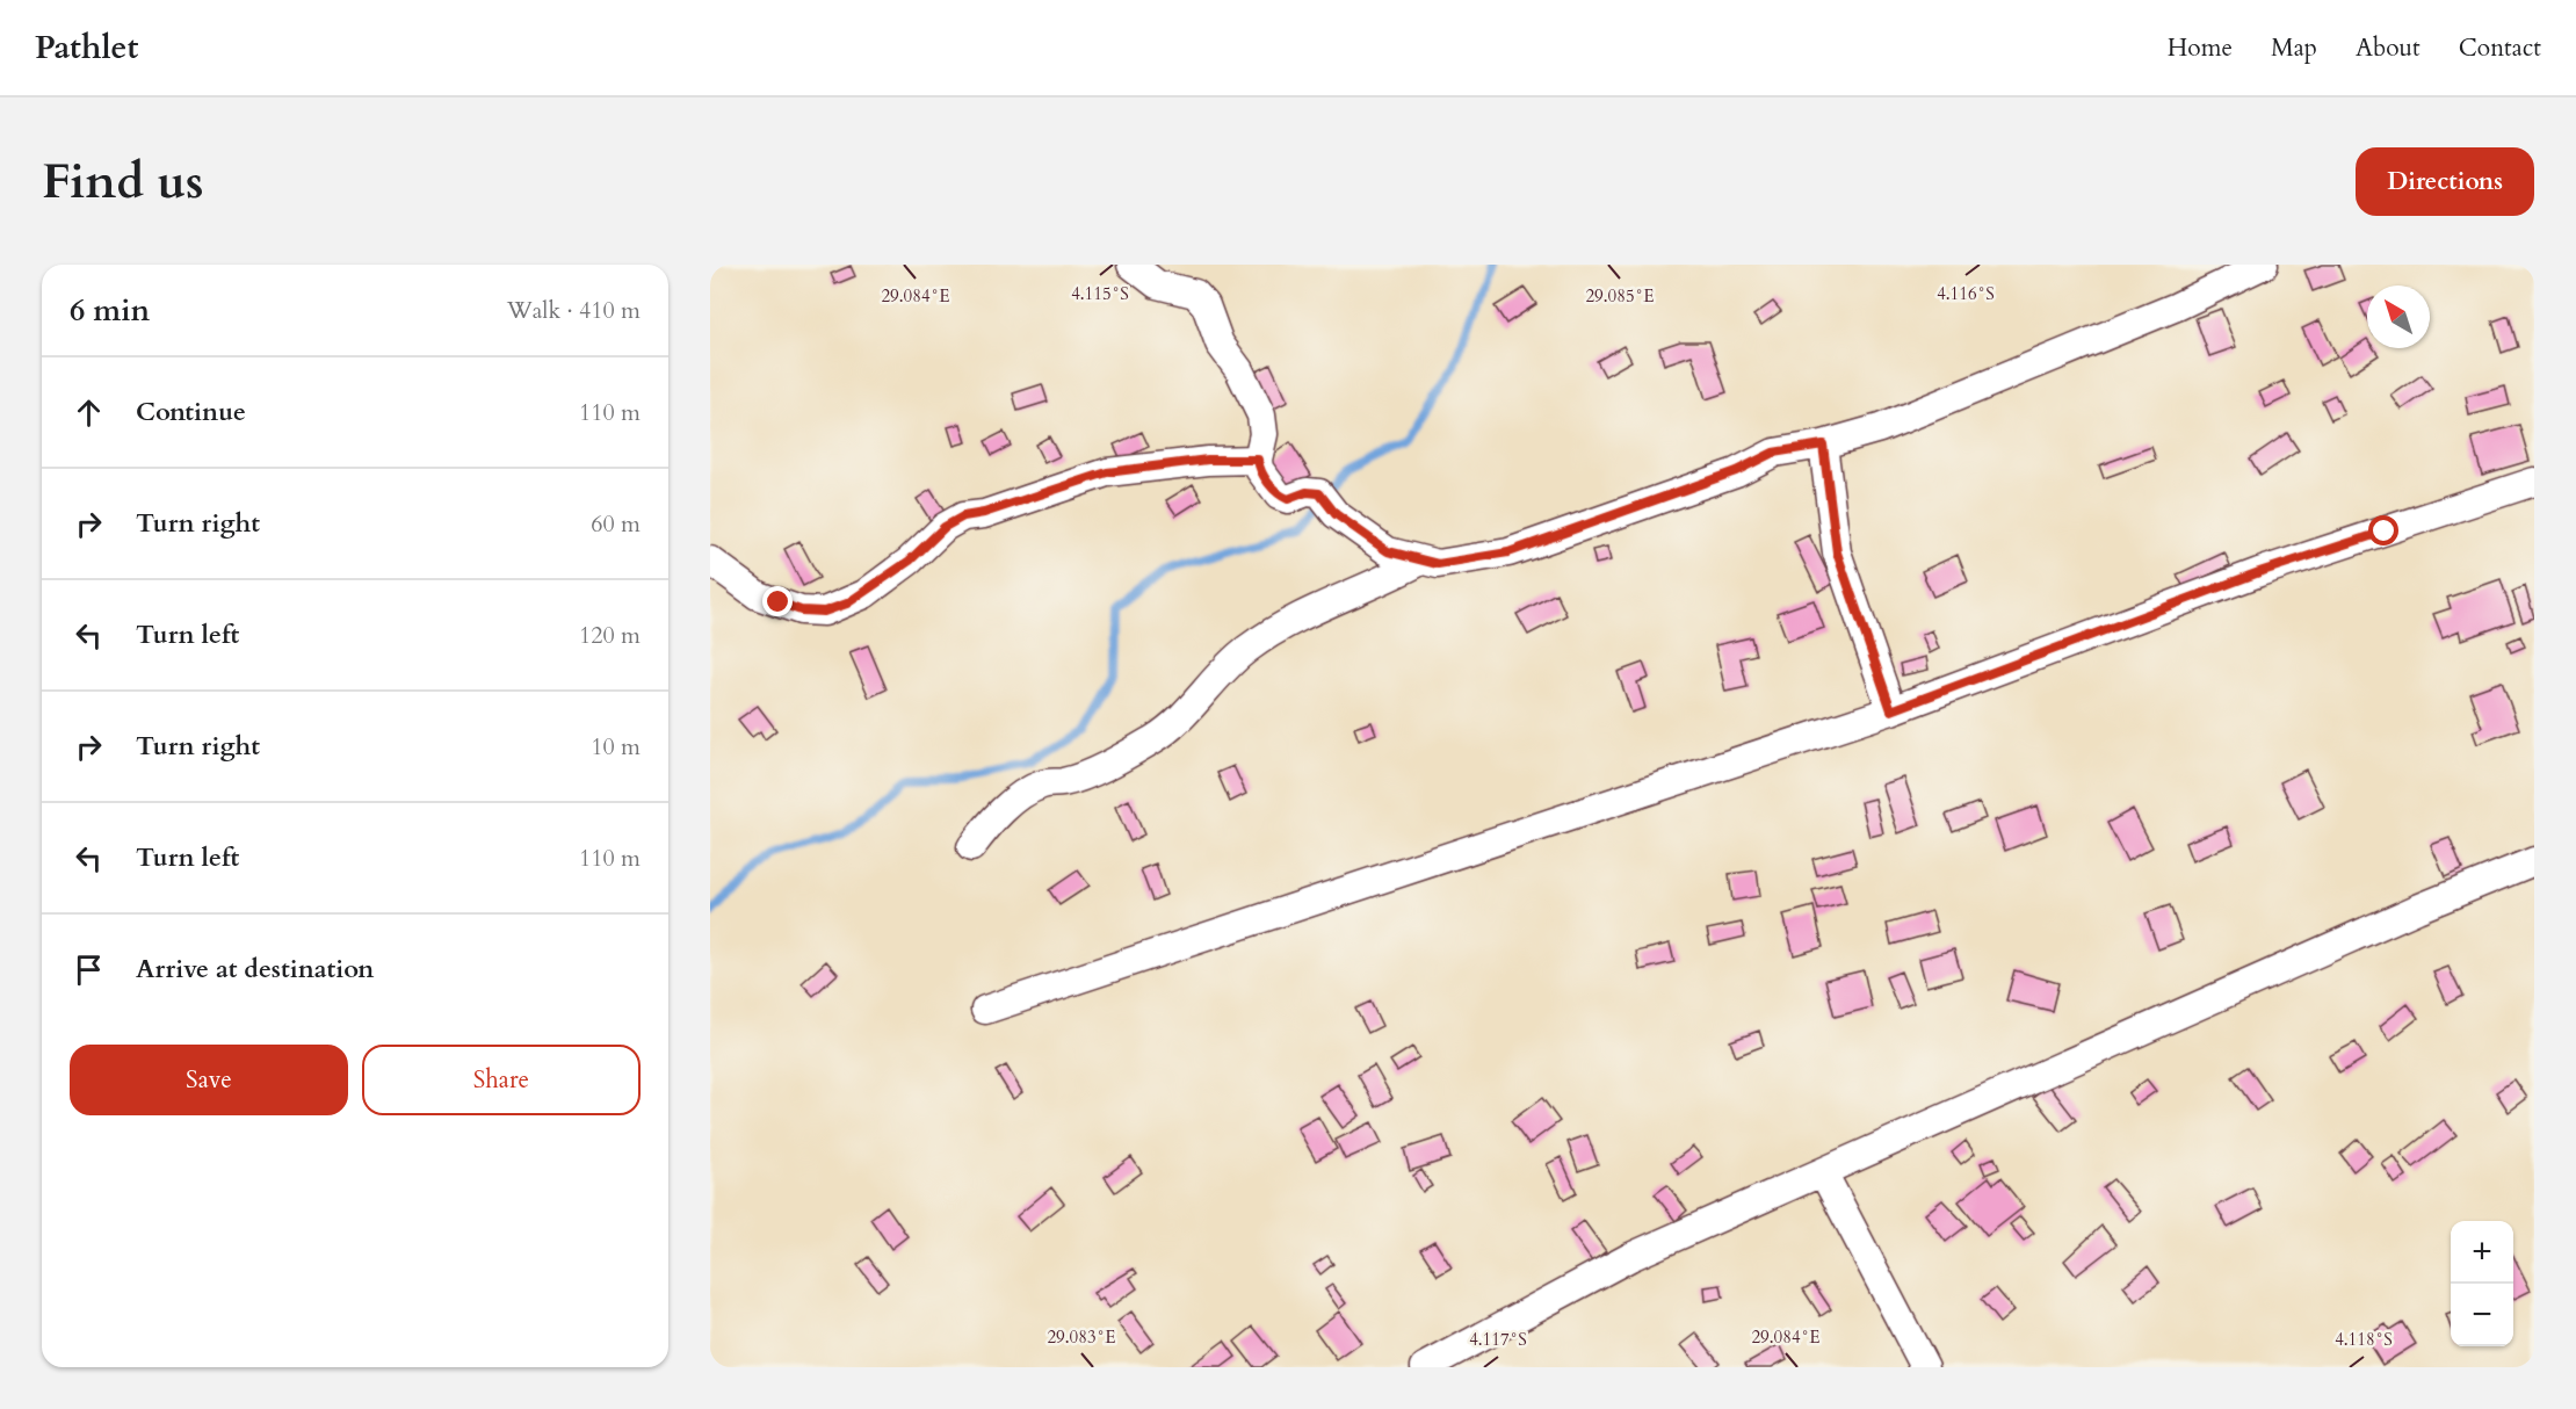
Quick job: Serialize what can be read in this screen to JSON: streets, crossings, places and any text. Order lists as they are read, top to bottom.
{
  "north": "top left",
  "page": {
    "header": "Pathlet",
    "nav": [
      "Home",
      "Map",
      "About",
      "Contact"
    ],
    "buttons": [
      "Directions",
      ["Save", "Share"]
    ],
    "title": "Find us",
    "heading": ["6 min", "Walk · 410 m"],
    "list": [
      ["Continue", "110 m"],
      ["Turn right", "60 m"],
      ["Turn left", "120 m"],
      ["Turn right", "10 m"],
      ["Turn left", "110 m"],
      "Arrive at destination"
    ],
    "map_buttons": ["+", "−"]
  },
  "coordinates": [
    "4.115°S",
    "4.116°S",
    "29.084°E",
    "29.085°E",
    "29.083°E",
    "4.117°S",
    "4.118°S"
  ]
}
